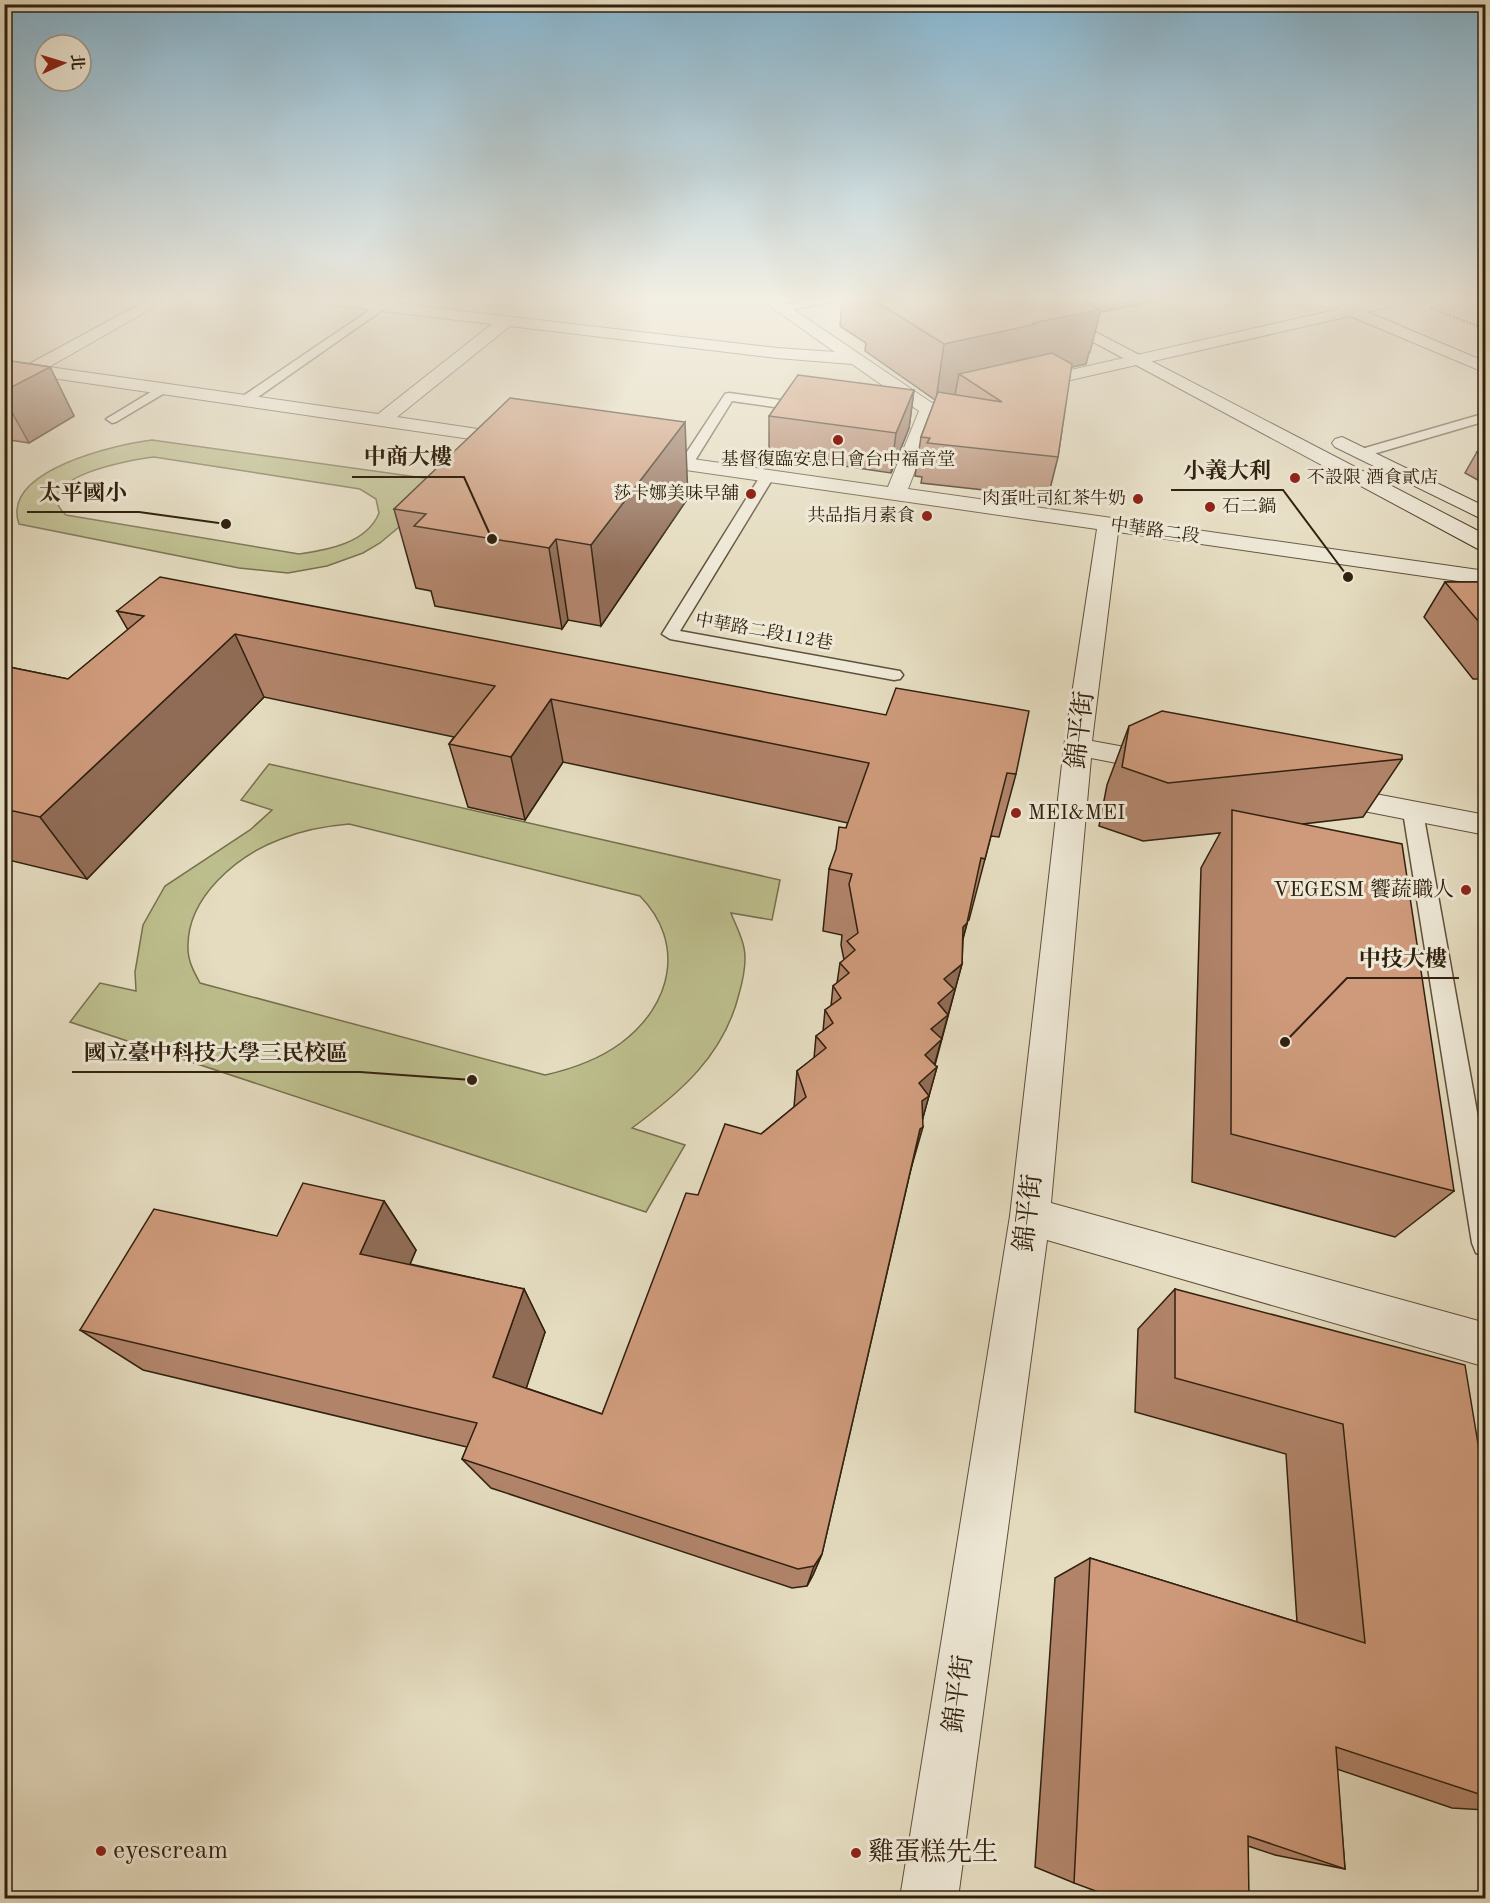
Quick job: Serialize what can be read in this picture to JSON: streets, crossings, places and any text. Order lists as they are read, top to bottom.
{
  "streets": {
    "street": ["中華路二段", "錦平街"],
    "lane": ["中華路二段112巷"]
  },
  "crossings": [
    ["中華路二段", "中華路二段112巷"],
    ["中華路二段", "錦平街"]
  ],
  "places": [
    "基督復臨安息日會台中福音堂",
    "不設限 酒食貳店",
    "莎卡娜美味早舖",
    "肉蛋吐司紅茶牛奶",
    "石二鍋",
    "共品指月素食",
    "太平國小",
    "中商大樓",
    "小義大利",
    "MEI&MEI",
    "VEGESM 饗蔬職人",
    "中技大樓",
    "國立臺中科技大學三民校區",
    "eyescream",
    "雞蛋糕先生"
  ],
  "north": "right"
}
